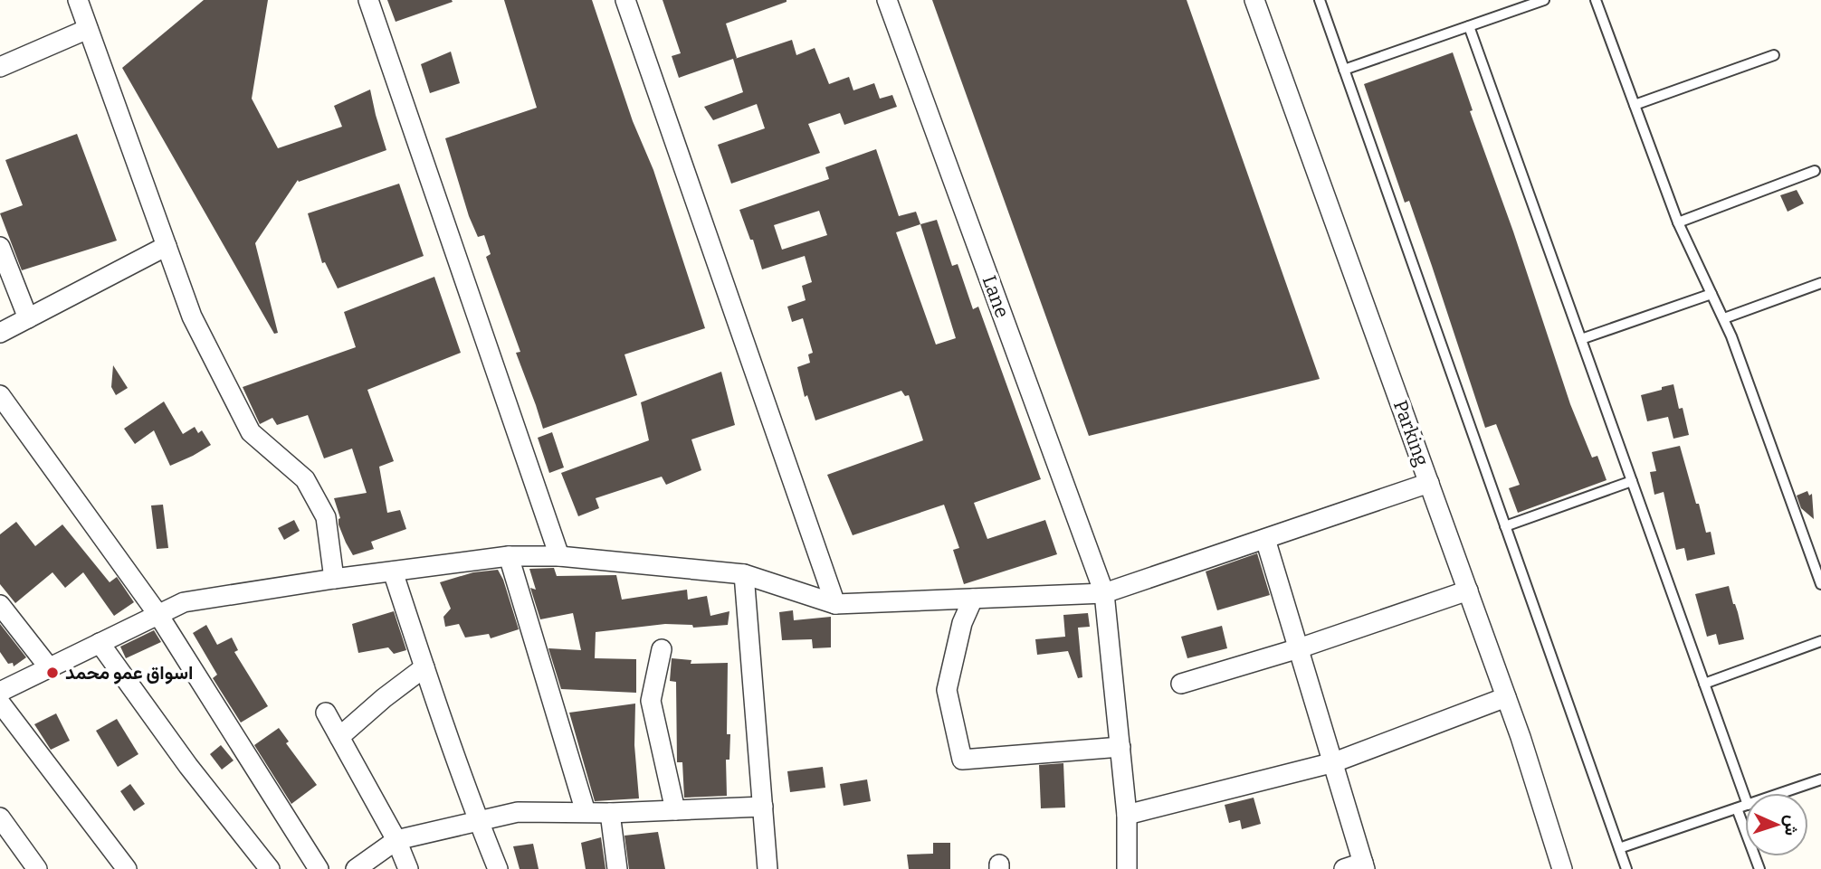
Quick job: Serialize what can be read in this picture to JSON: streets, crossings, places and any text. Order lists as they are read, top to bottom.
{
  "streets": {
    "street": ["Lane", "Parking"]
  },
  "places": ["اسواق عمو محمد"],
  "north": "right"
}
